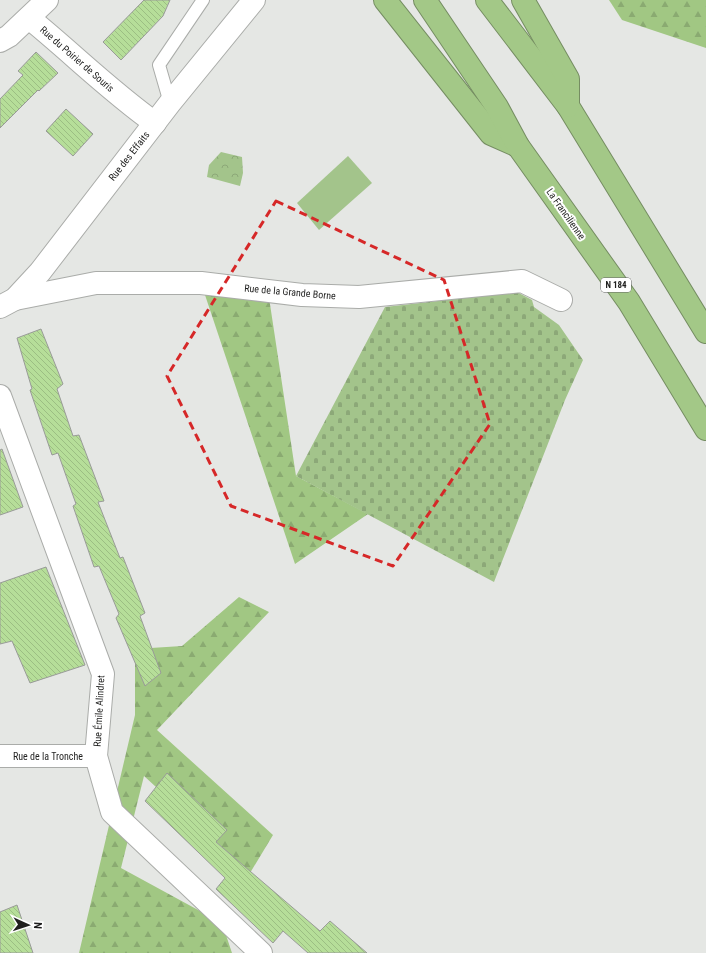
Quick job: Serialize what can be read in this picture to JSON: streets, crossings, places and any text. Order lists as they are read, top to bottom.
{
  "streets": {
    "highway": ["La Francilienne", "N 184"],
    "street": [
      "Rue du Poirier de Souris",
      "Rue des Effaits",
      "Rue de la Grande Borne",
      "Rue Émile Alindret",
      "Rue de la Tronche"
    ]
  },
  "crossings": [
    ["Rue du Poirier de Souris", "Rue des Effaits"],
    ["Rue des Effaits", "Rue de la Grande Borne"],
    ["Rue Émile Alindret", "Rue de la Tronche"]
  ],
  "north": "right"
}
